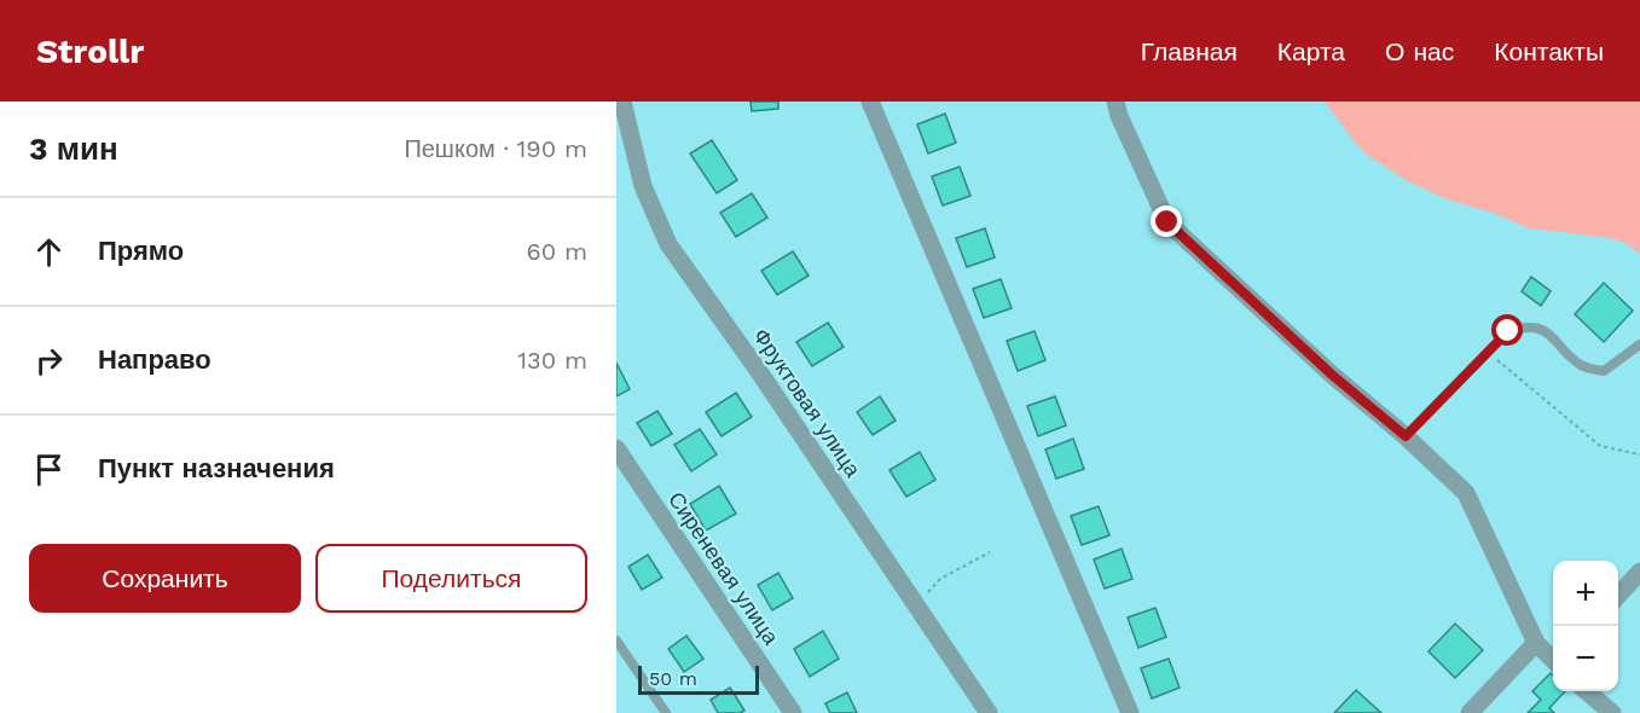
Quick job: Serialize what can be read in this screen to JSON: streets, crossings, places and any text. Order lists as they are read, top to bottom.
{
  "streets": {
    "street": ["Фруктовая улица", "Сиреневая улица"]
  },
  "scale_bar": "50 m",
  "page": {
    "header": "Strollr",
    "nav": [
      "Главная",
      "Карта",
      "О нас",
      "Контакты"
    ],
    "heading": ["3 мин", "Пешком · 190 m"],
    "list": [
      ["Прямо", "60 m"],
      ["Направо", "130 m"],
      "Пункт назначения"
    ],
    "buttons": ["Сохранить", "Поделиться"],
    "map_buttons": ["+", "−"],
    "scale": "50 m"
  }
}
